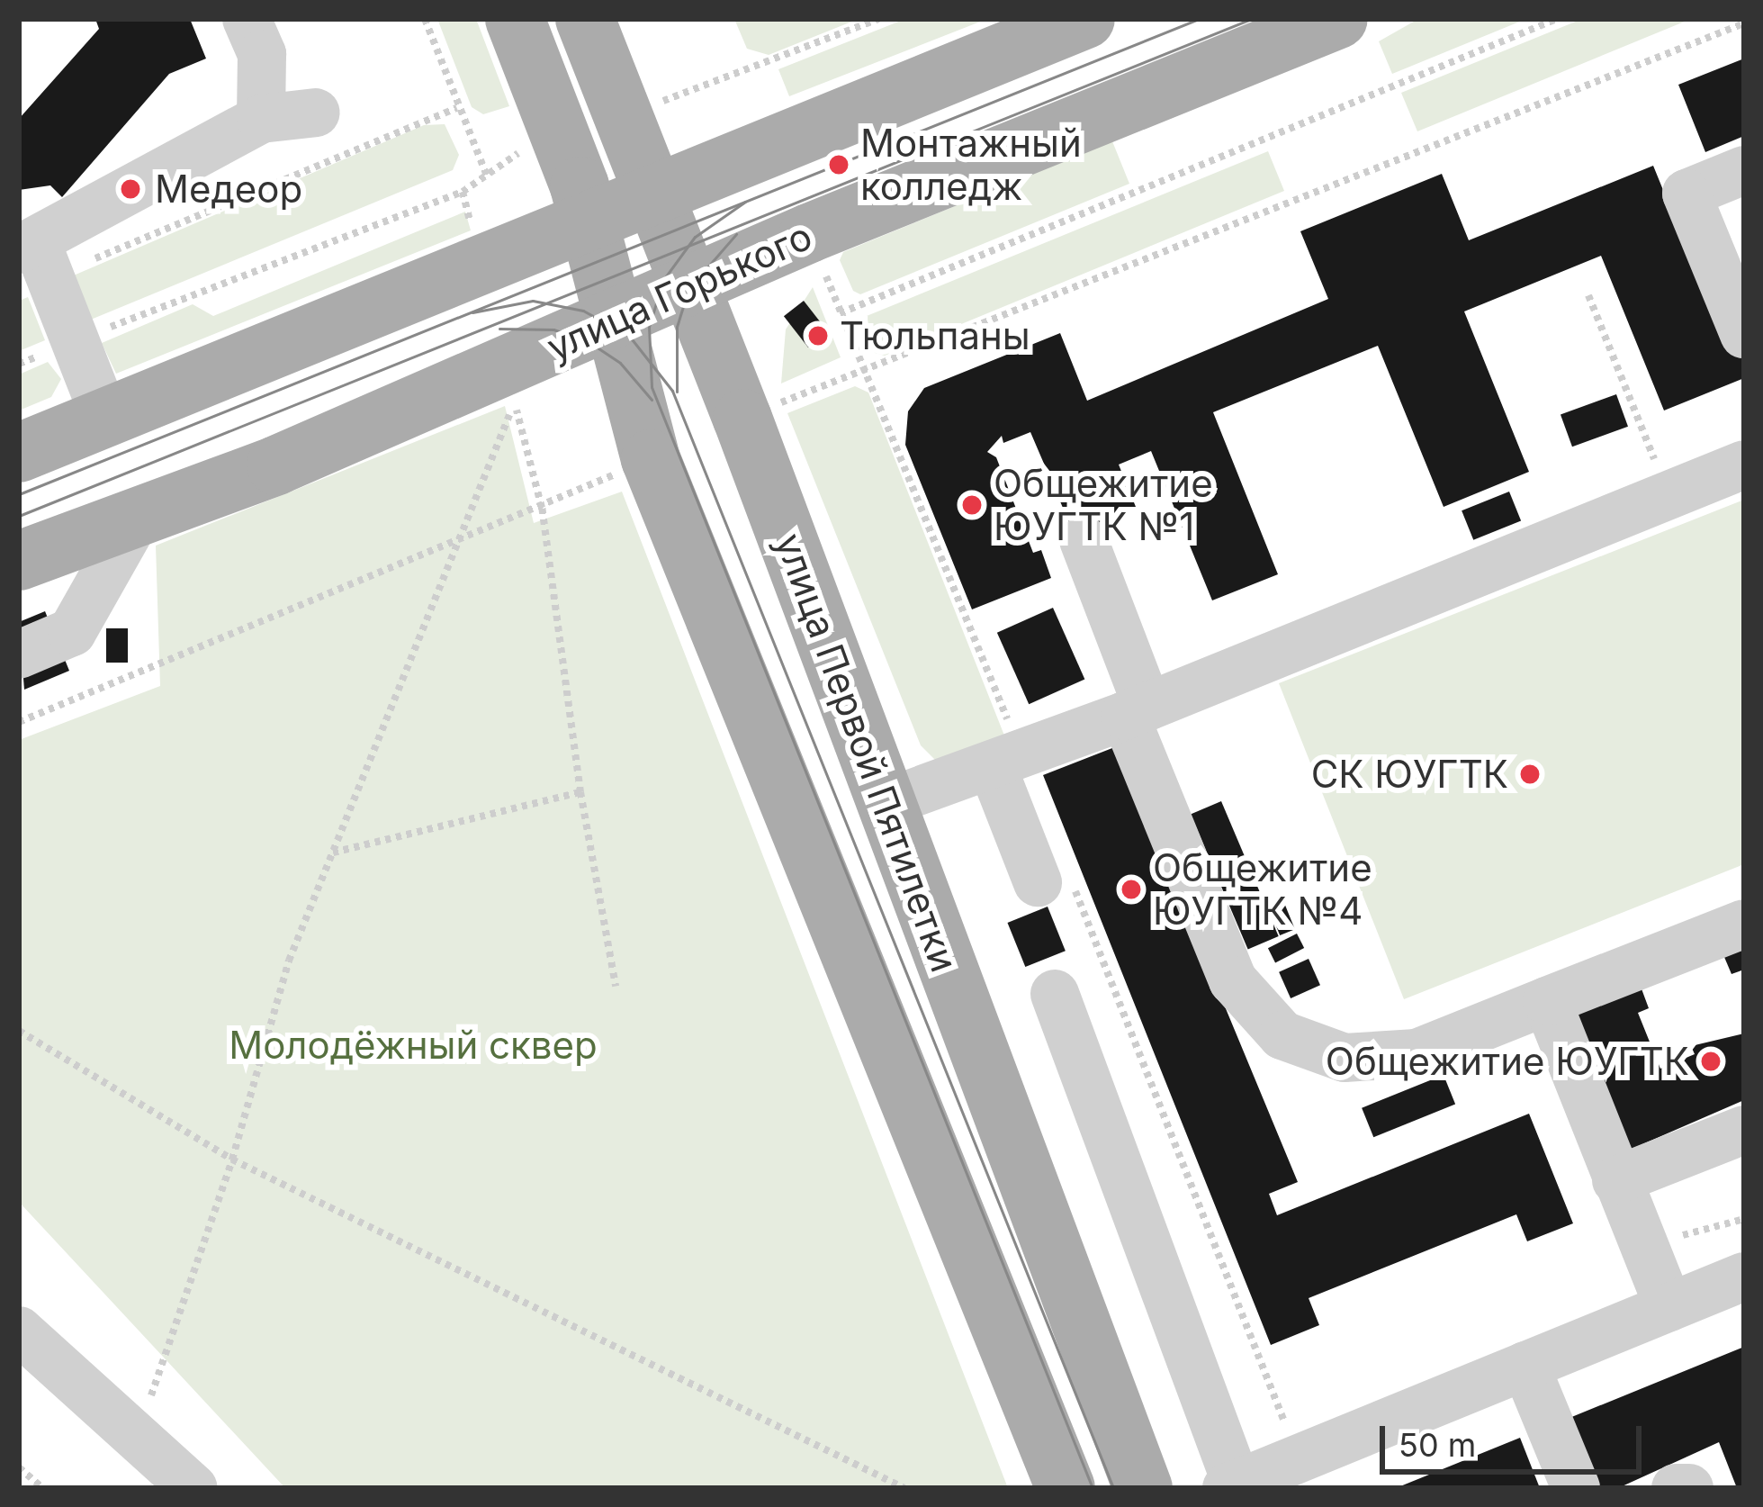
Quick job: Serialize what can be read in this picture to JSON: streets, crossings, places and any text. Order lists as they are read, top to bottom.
{
  "streets": {
    "main road": ["улица Горького", "улица Первой Пятилетки"]
  },
  "crossings": [
    ["улица Горького", "улица Первой Пятилетки"]
  ],
  "parks": ["Молодёжный сквер"],
  "places": [
    "Монтажный колледж",
    "Медеор",
    "Тюльпаны",
    "Общежитие ЮУГТК №1",
    "СК ЮУГТК",
    "Общежитие ЮУГТК №4",
    "Общежитие ЮУГТК"
  ],
  "scale_bar": "50 m"
}
